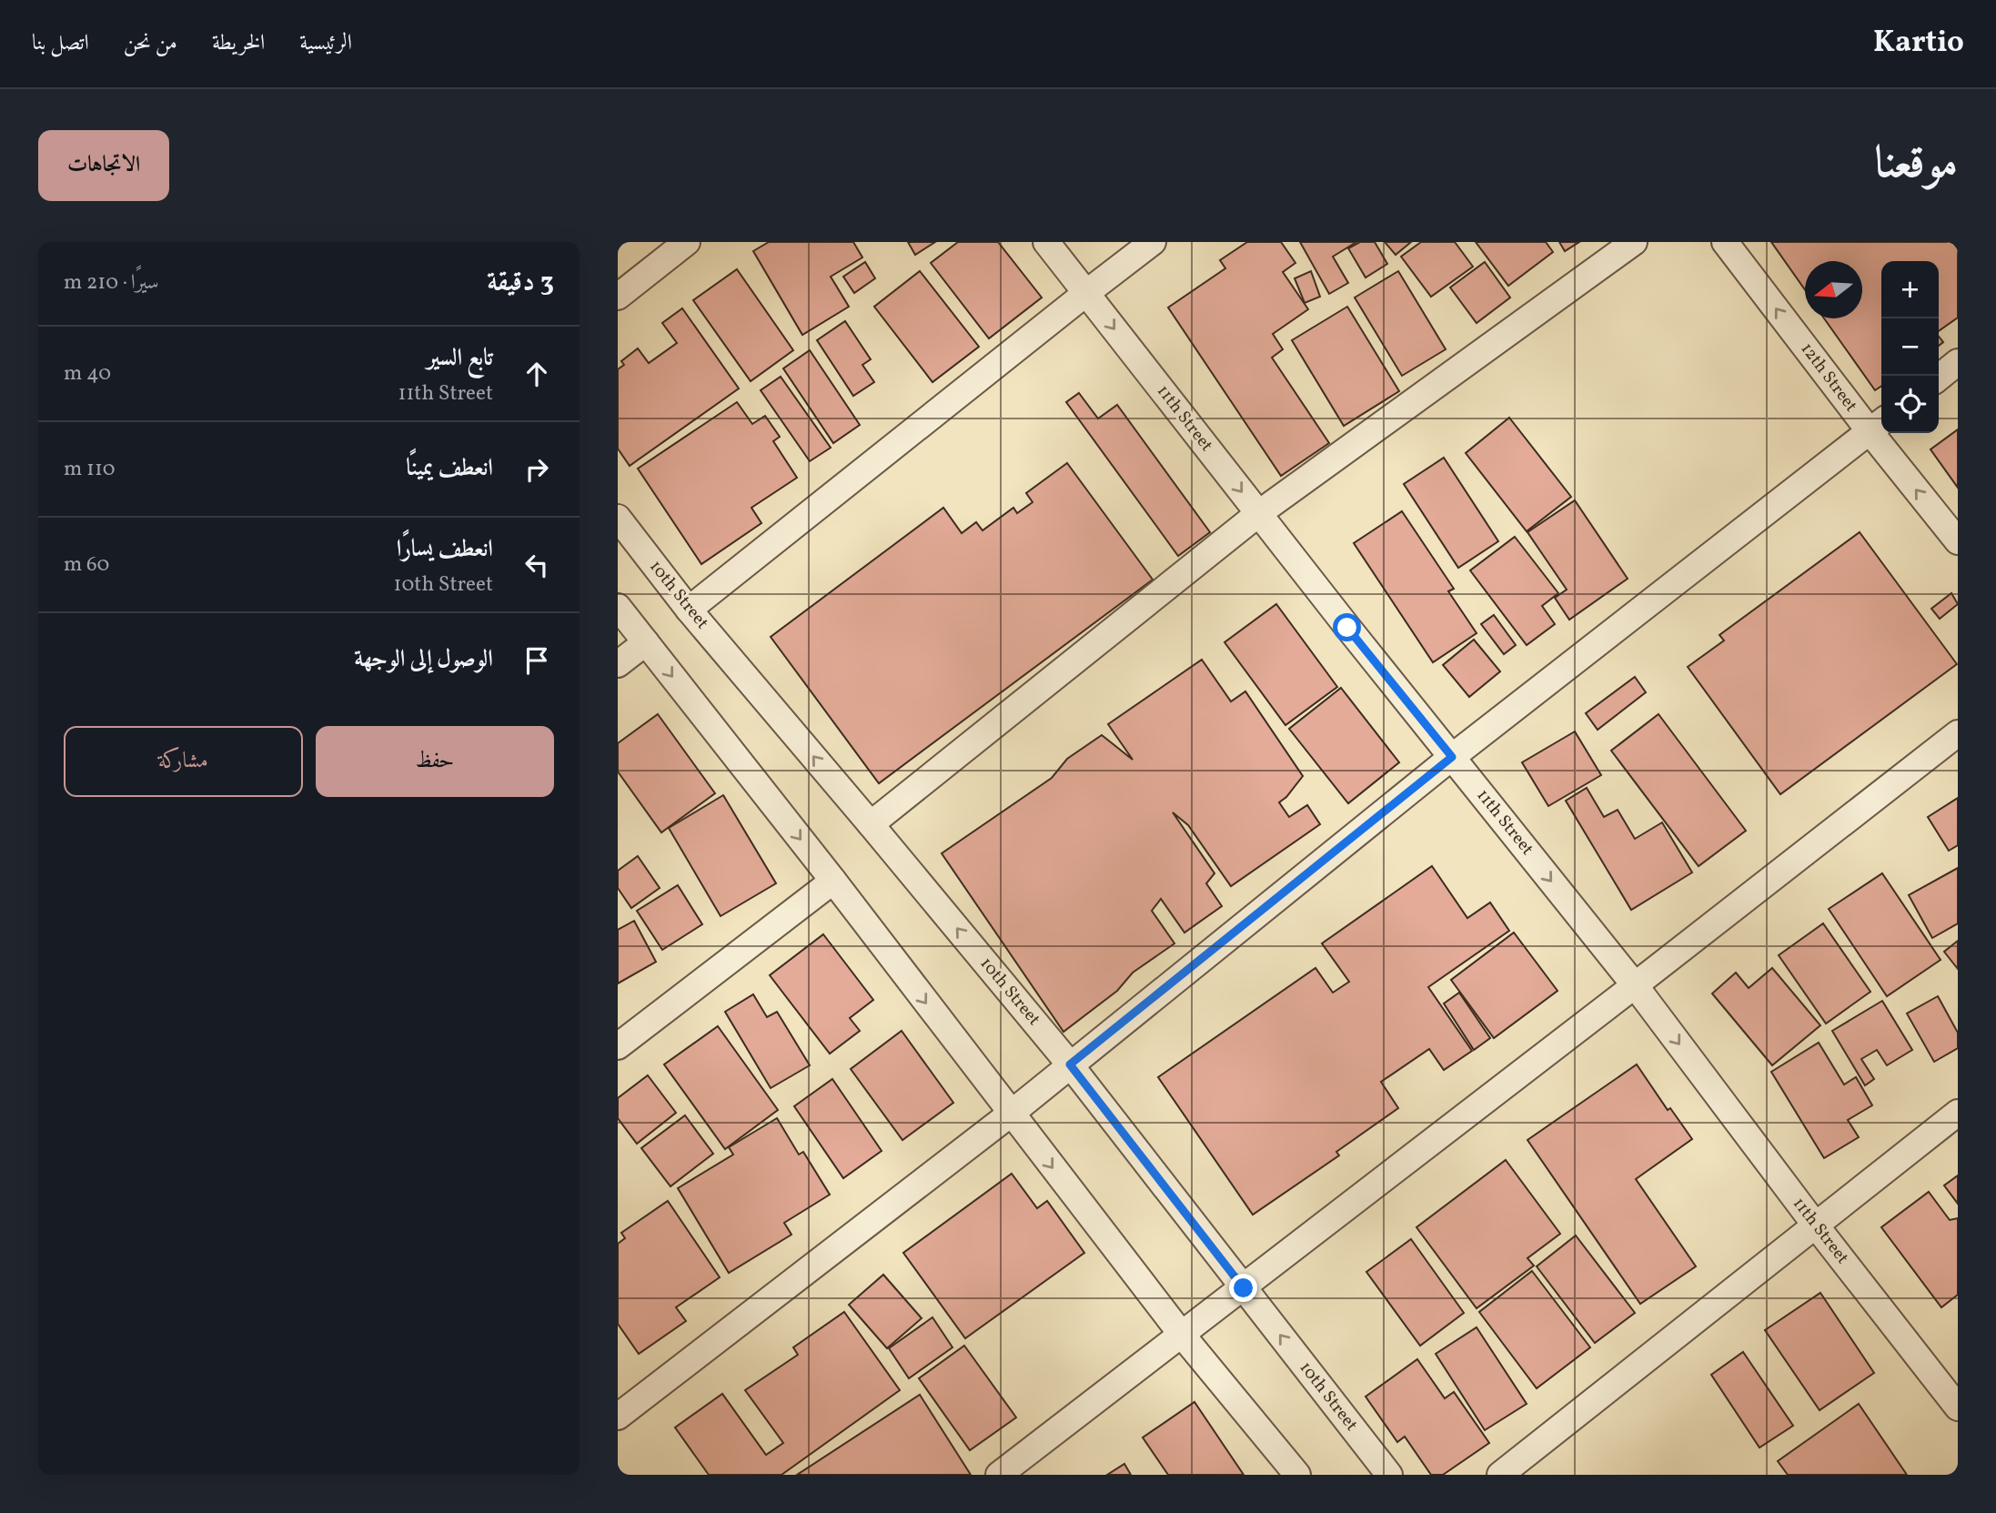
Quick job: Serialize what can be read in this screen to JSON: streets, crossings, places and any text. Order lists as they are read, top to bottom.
{
  "streets": {
    "street": ["12th Street", "11th Street", "10th Street"]
  },
  "one_way": ["12th Street", "11th Street"],
  "north": "left",
  "page": {
    "header": "Kartio",
    "nav": [
      "الرئيسية",
      "الخريطة",
      "من نحن",
      "اتصل بنا"
    ],
    "title": "موقعنا",
    "buttons": [
      "الاتجاهات",
      ["حفظ", "مشاركة"]
    ],
    "heading": ["3 دقيقة", "سيرًا · 210 m"],
    "map_buttons": ["+", "−"],
    "list": [
      ["تابع السير", "11th Street", "40 m"],
      ["انعطف يمينًا", "110 m"],
      ["انعطف يسارًا", "10th Street", "60 m"],
      "الوصول إلى الوجهة"
    ]
  }
}
